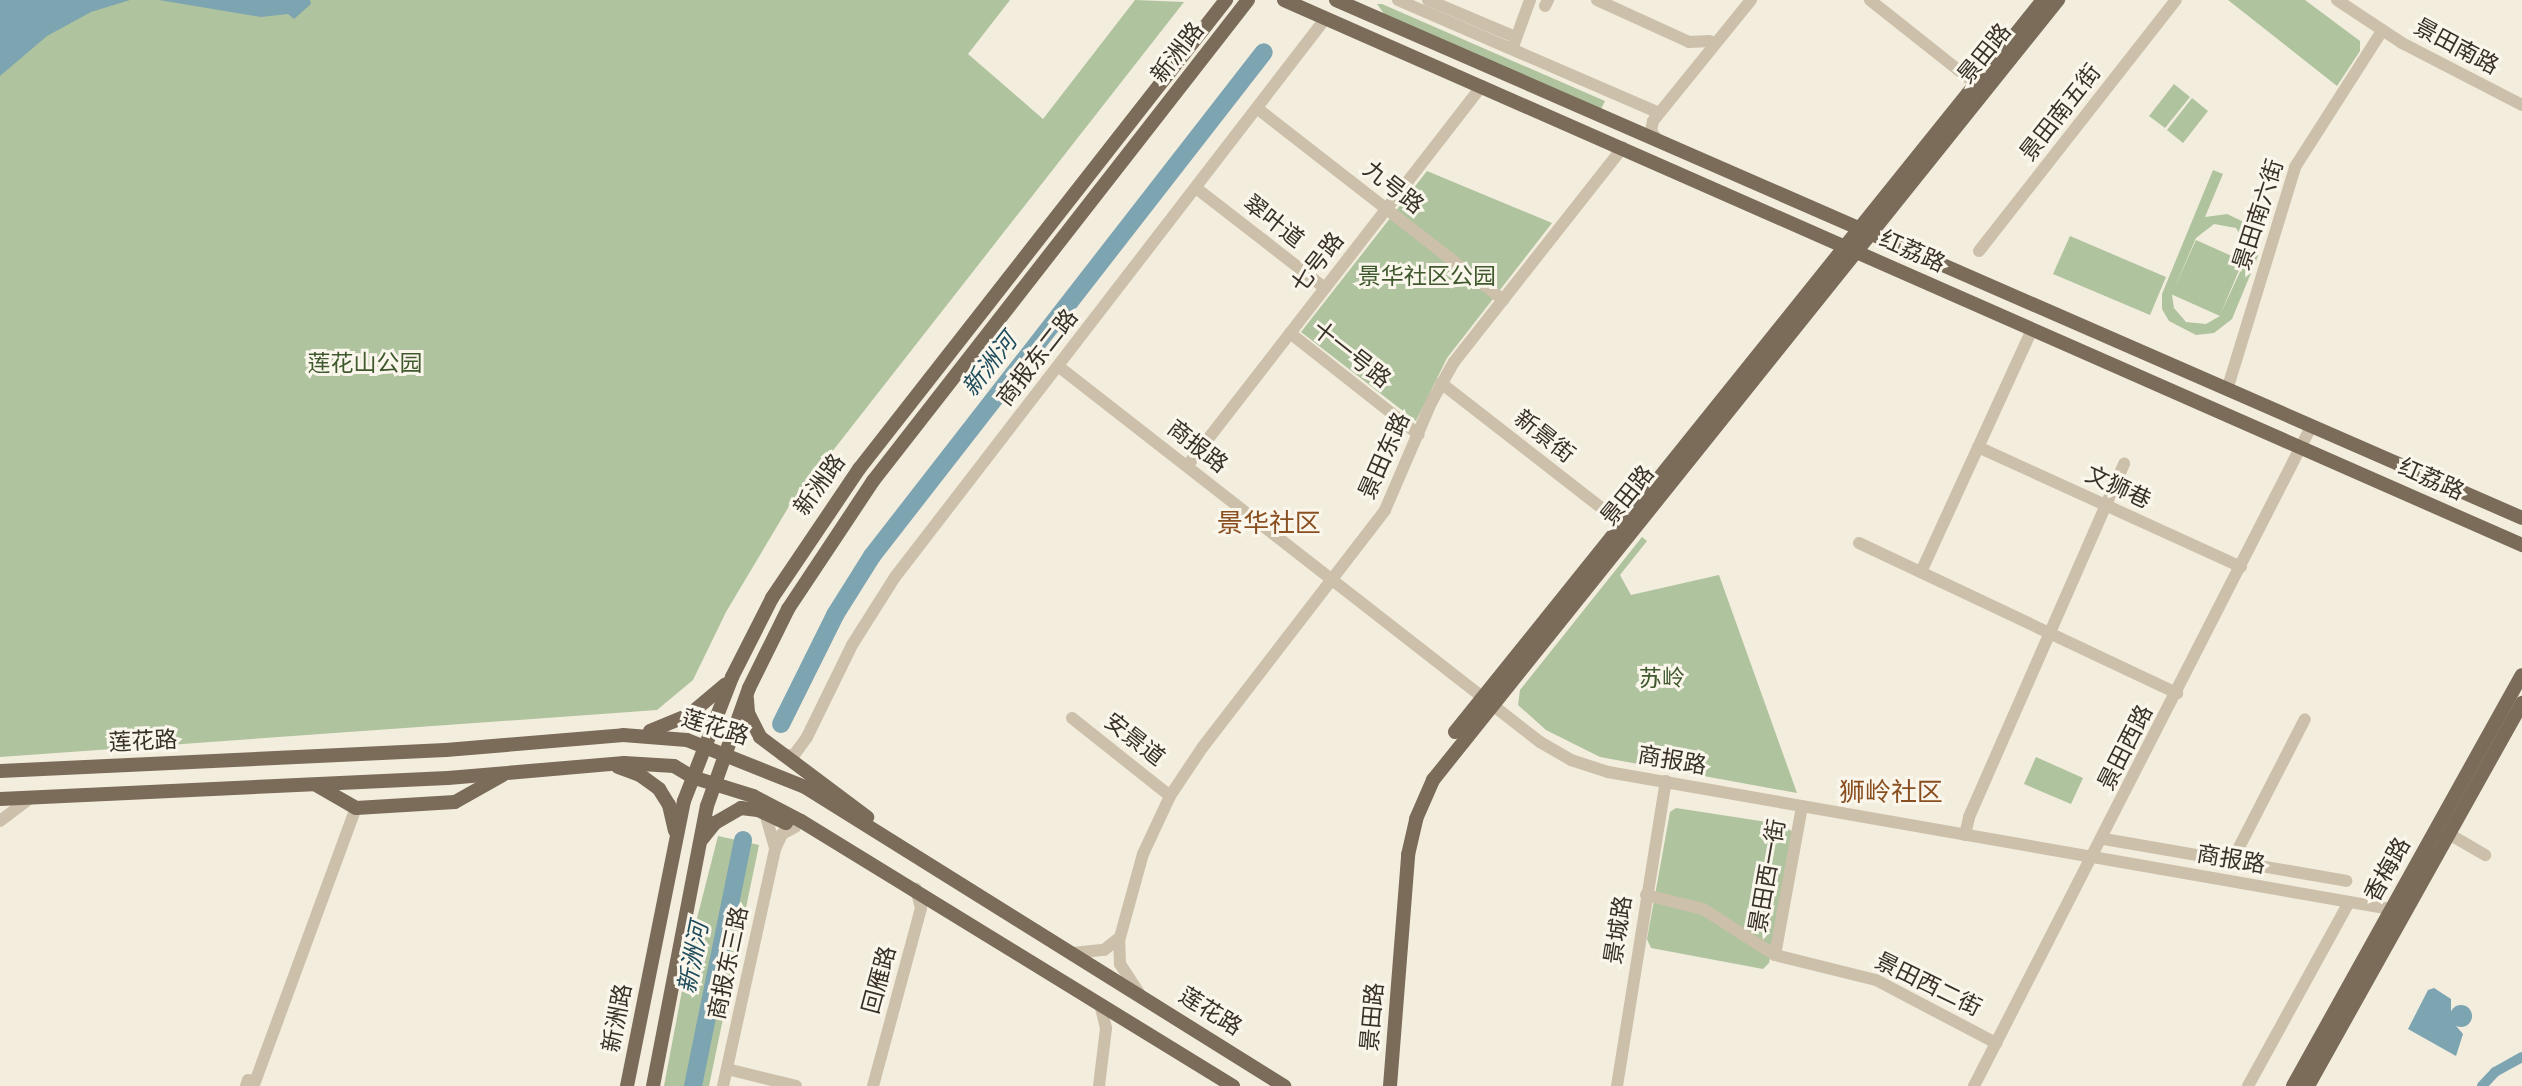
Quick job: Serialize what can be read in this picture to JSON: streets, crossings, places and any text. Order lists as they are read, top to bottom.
{
  "streets": {
    "main road": [
      "新洲路",
      "景田路",
      "红荔路",
      "莲花路",
      "香梅路"
    ],
    "street": [
      "景田南路",
      "景田南五街",
      "九号路",
      "景田南六街",
      "翠叶道",
      "七号路",
      "十一号路",
      "商报东二路",
      "新景街",
      "商报路",
      "景田东路",
      "文狮巷",
      "安景道",
      "景田西路",
      "景田西一街",
      "景城路",
      "商报东三路",
      "回雁路",
      "景田西二街"
    ]
  },
  "crossings": [
    ["景田南路", "景田南六街"],
    ["新洲路", "莲花路"],
    ["景田路", "红荔路"],
    ["景田路", "新景街"],
    ["景田路", "商报路"],
    ["九号路", "七号路"],
    ["九号路", "商报东二路"],
    ["九号路", "景田东路"],
    ["景田南六街", "红荔路"],
    ["翠叶道", "七号路"],
    ["翠叶道", "商报东二路"],
    ["红荔路", "七号路"],
    ["红荔路", "商报东二路"],
    ["红荔路", "景田东路"],
    ["红荔路", "景田西路"],
    ["七号路", "十一号路"],
    ["七号路", "商报路"],
    ["十一号路", "景田东路"],
    ["商报东二路", "商报路"],
    ["新景街", "景田东路"],
    ["商报路", "景田东路"],
    ["商报路", "景田西路"],
    ["商报路", "香梅路"],
    ["商报路", "景田西一街"],
    ["商报路", "景城路"],
    ["景田东路", "莲花路"],
    ["景田东路", "安景道"],
    ["文狮巷", "景田西路"],
    ["景田西路", "景田西二街"],
    ["景田西一街", "景田西二街"],
    ["景城路", "景田西二街"]
  ],
  "districts": ["景华社区", "狮岭社区"],
  "water": ["新洲河"],
  "parks": ["景华社区公园", "莲花山公园", "苏岭"]
}
